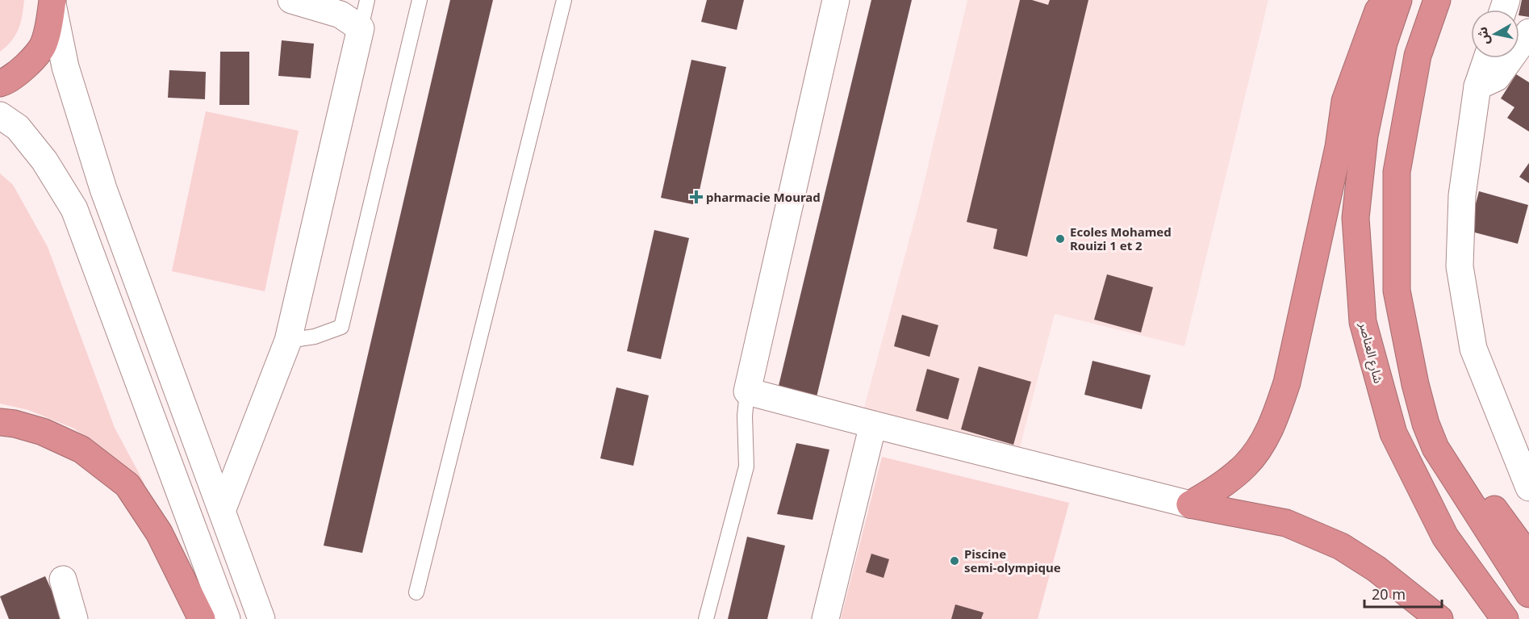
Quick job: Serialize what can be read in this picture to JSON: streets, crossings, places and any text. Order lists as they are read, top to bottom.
{
  "streets": {
    "highway": ["شارع العناصر"]
  },
  "places": {
    "health": ["pharmacie Mourad"],
    "other": ["Ecoles Mohamed Rouizi 1 et 2", "Piscine semi-olympique"]
  },
  "scale_bar": "20 m",
  "north": "left"
}
